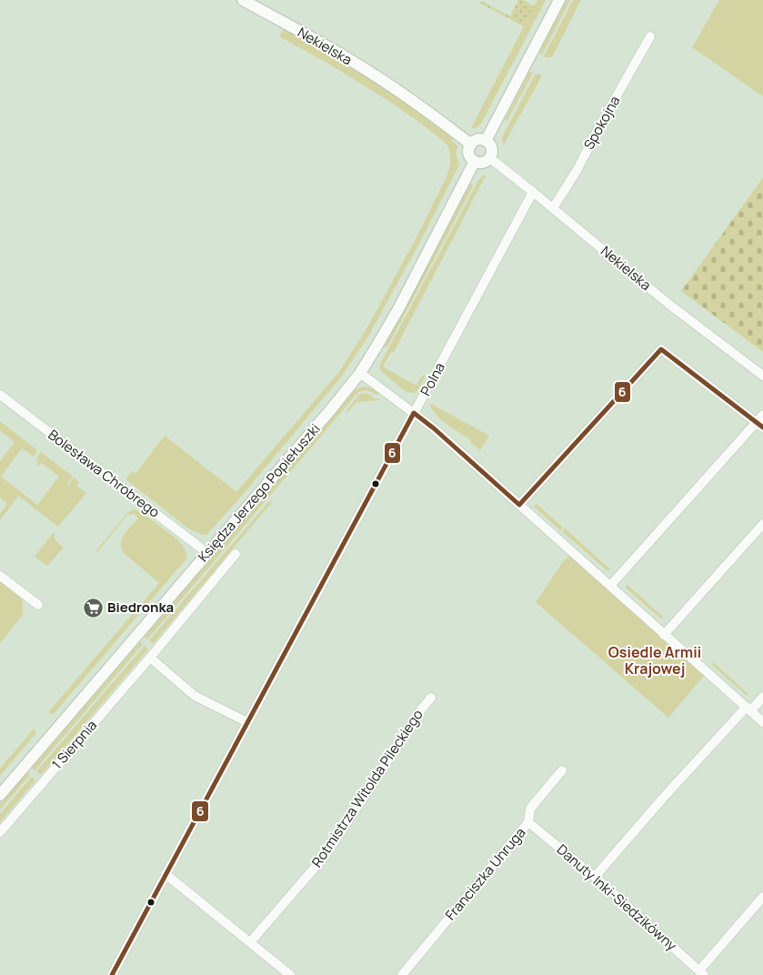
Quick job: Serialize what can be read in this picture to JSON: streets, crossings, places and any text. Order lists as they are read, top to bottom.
{
  "streets": {
    "street": [
      "Nekielska",
      "Spokojna",
      "Polna",
      "Bolesława Chrobrego",
      "Księdza Jerzego Popiełuszki",
      "1 Sierpnia",
      "Rotmistrza Witolda Pileckiego",
      "Franciszka Unruga",
      "Danuty Inki-Siedzikówny"
    ]
  },
  "crossings": [
    ["Nekielska", "Spokojna"],
    ["Nekielska", "Polna"],
    ["Nekielska", "Księdza Jerzego Popiełuszki"],
    ["Bolesława Chrobrego", "Księdza Jerzego Popiełuszki"],
    ["Franciszka Unruga", "Danuty Inki-Siedzikówny"]
  ],
  "districts": ["Osiedle Armii Krajowej"],
  "places": {
    "supermarket": ["Biedronka"]
  },
  "lines": ["transit line 6"]
}
